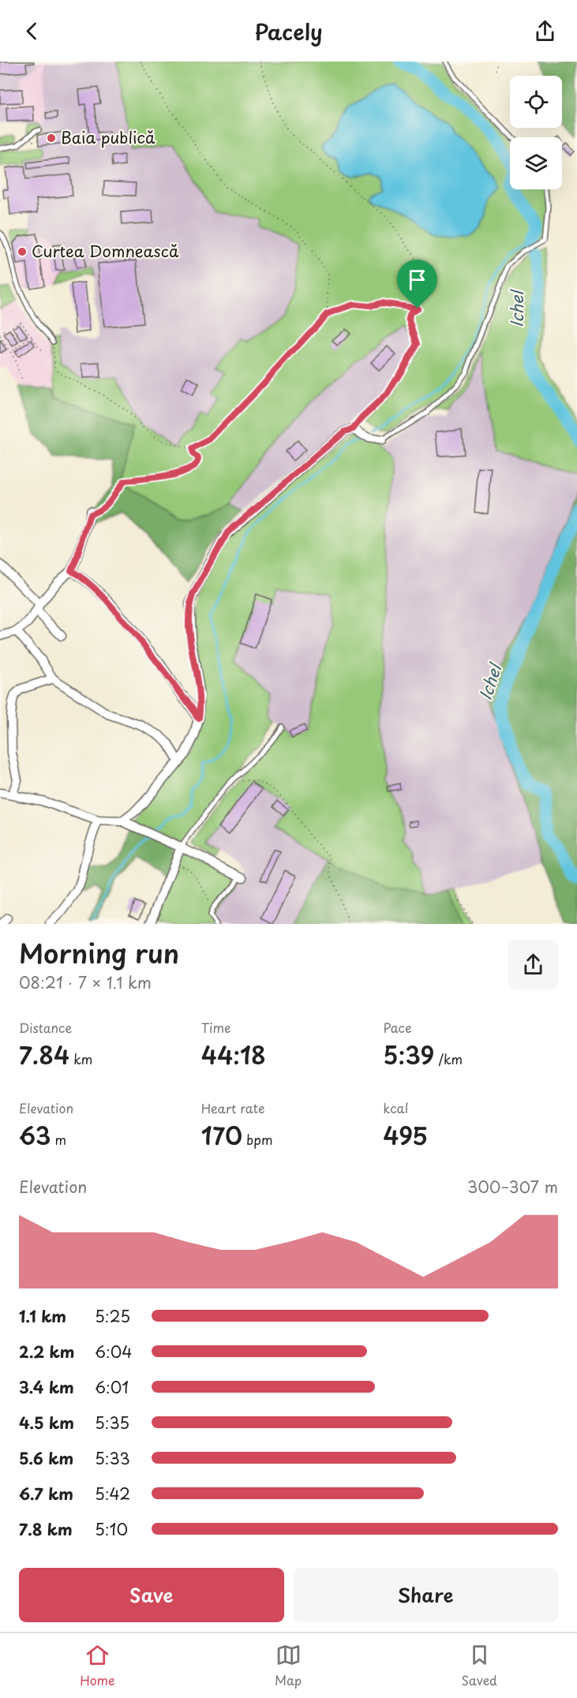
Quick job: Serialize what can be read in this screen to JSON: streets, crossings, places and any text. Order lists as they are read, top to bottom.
{
  "water": ["Ichel"],
  "places": ["Baia publică", "Curtea Domnească"],
  "page": {
    "header": "Pacely",
    "heading": ["Morning run", "08:21 · 7 × 1.1 km"],
    "stats": [
      ["Distance", "7.84 km"],
      ["Time", "44:18"],
      ["Pace", "5:39 /km"],
      ["Elevation", "63 m"],
      ["Heart rate", "170 bpm"],
      ["kcal", "495"]
    ],
    "chart": ["Elevation", "300–307 m"],
    "list": [
      {
        "name": "1.1 km",
        "note": "5:25"
      },
      {
        "name": "2.2 km",
        "note": "6:04"
      },
      {
        "name": "3.4 km",
        "note": "6:01"
      },
      {
        "name": "4.5 km",
        "note": "5:35"
      },
      {
        "name": "5.6 km",
        "note": "5:33"
      },
      {
        "name": "6.7 km",
        "note": "5:42"
      },
      {
        "name": "7.8 km",
        "note": "5:10"
      }
    ],
    "buttons": ["Save", "Share"],
    "tabs": ["Home", "Map", "Saved"]
  }
}
